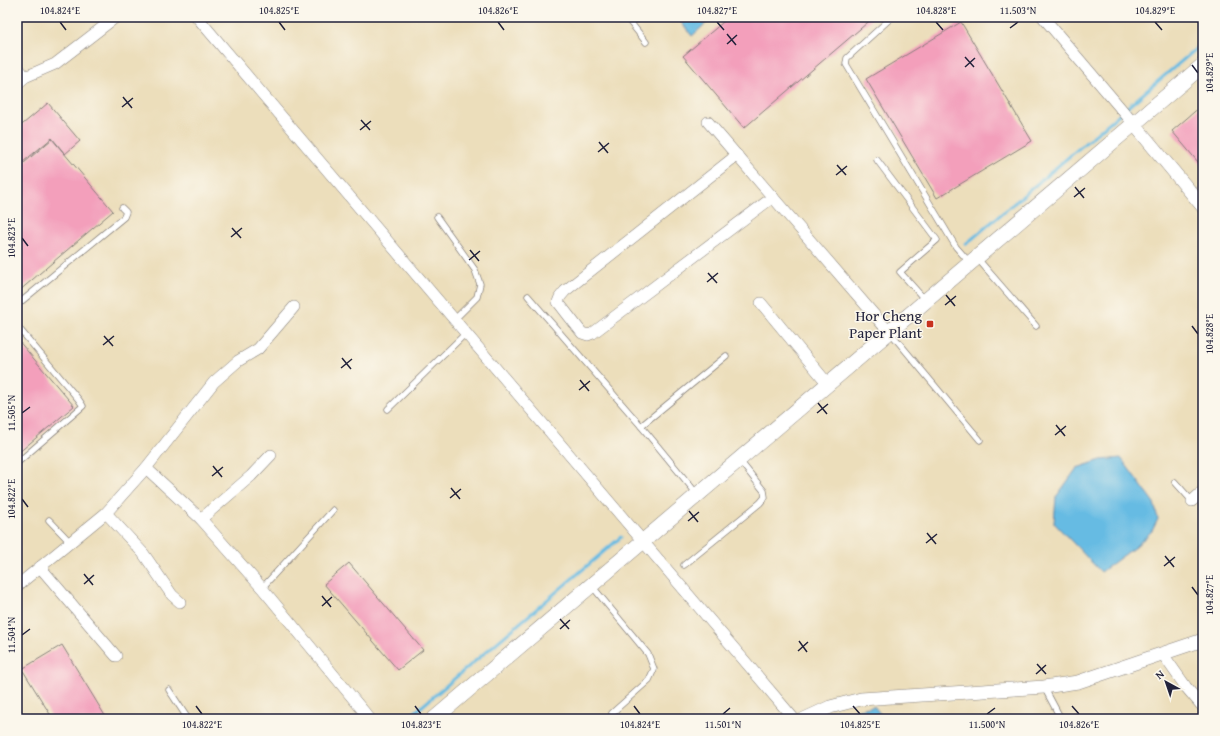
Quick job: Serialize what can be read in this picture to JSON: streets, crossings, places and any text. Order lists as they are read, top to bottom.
{
  "places": {
    "transit": ["Hor Cheng Paper Plant"]
  },
  "north": "top left",
  "coordinates": [
    "104.824°E",
    "104.825°E",
    "104.826°E",
    "104.827°E",
    "104.828°E",
    "11.503°N",
    "104.829°E",
    "104.823°E",
    "11.505°N",
    "104.822°E",
    "11.504°N",
    "11.501°N",
    "11.500°N"
  ]
}
